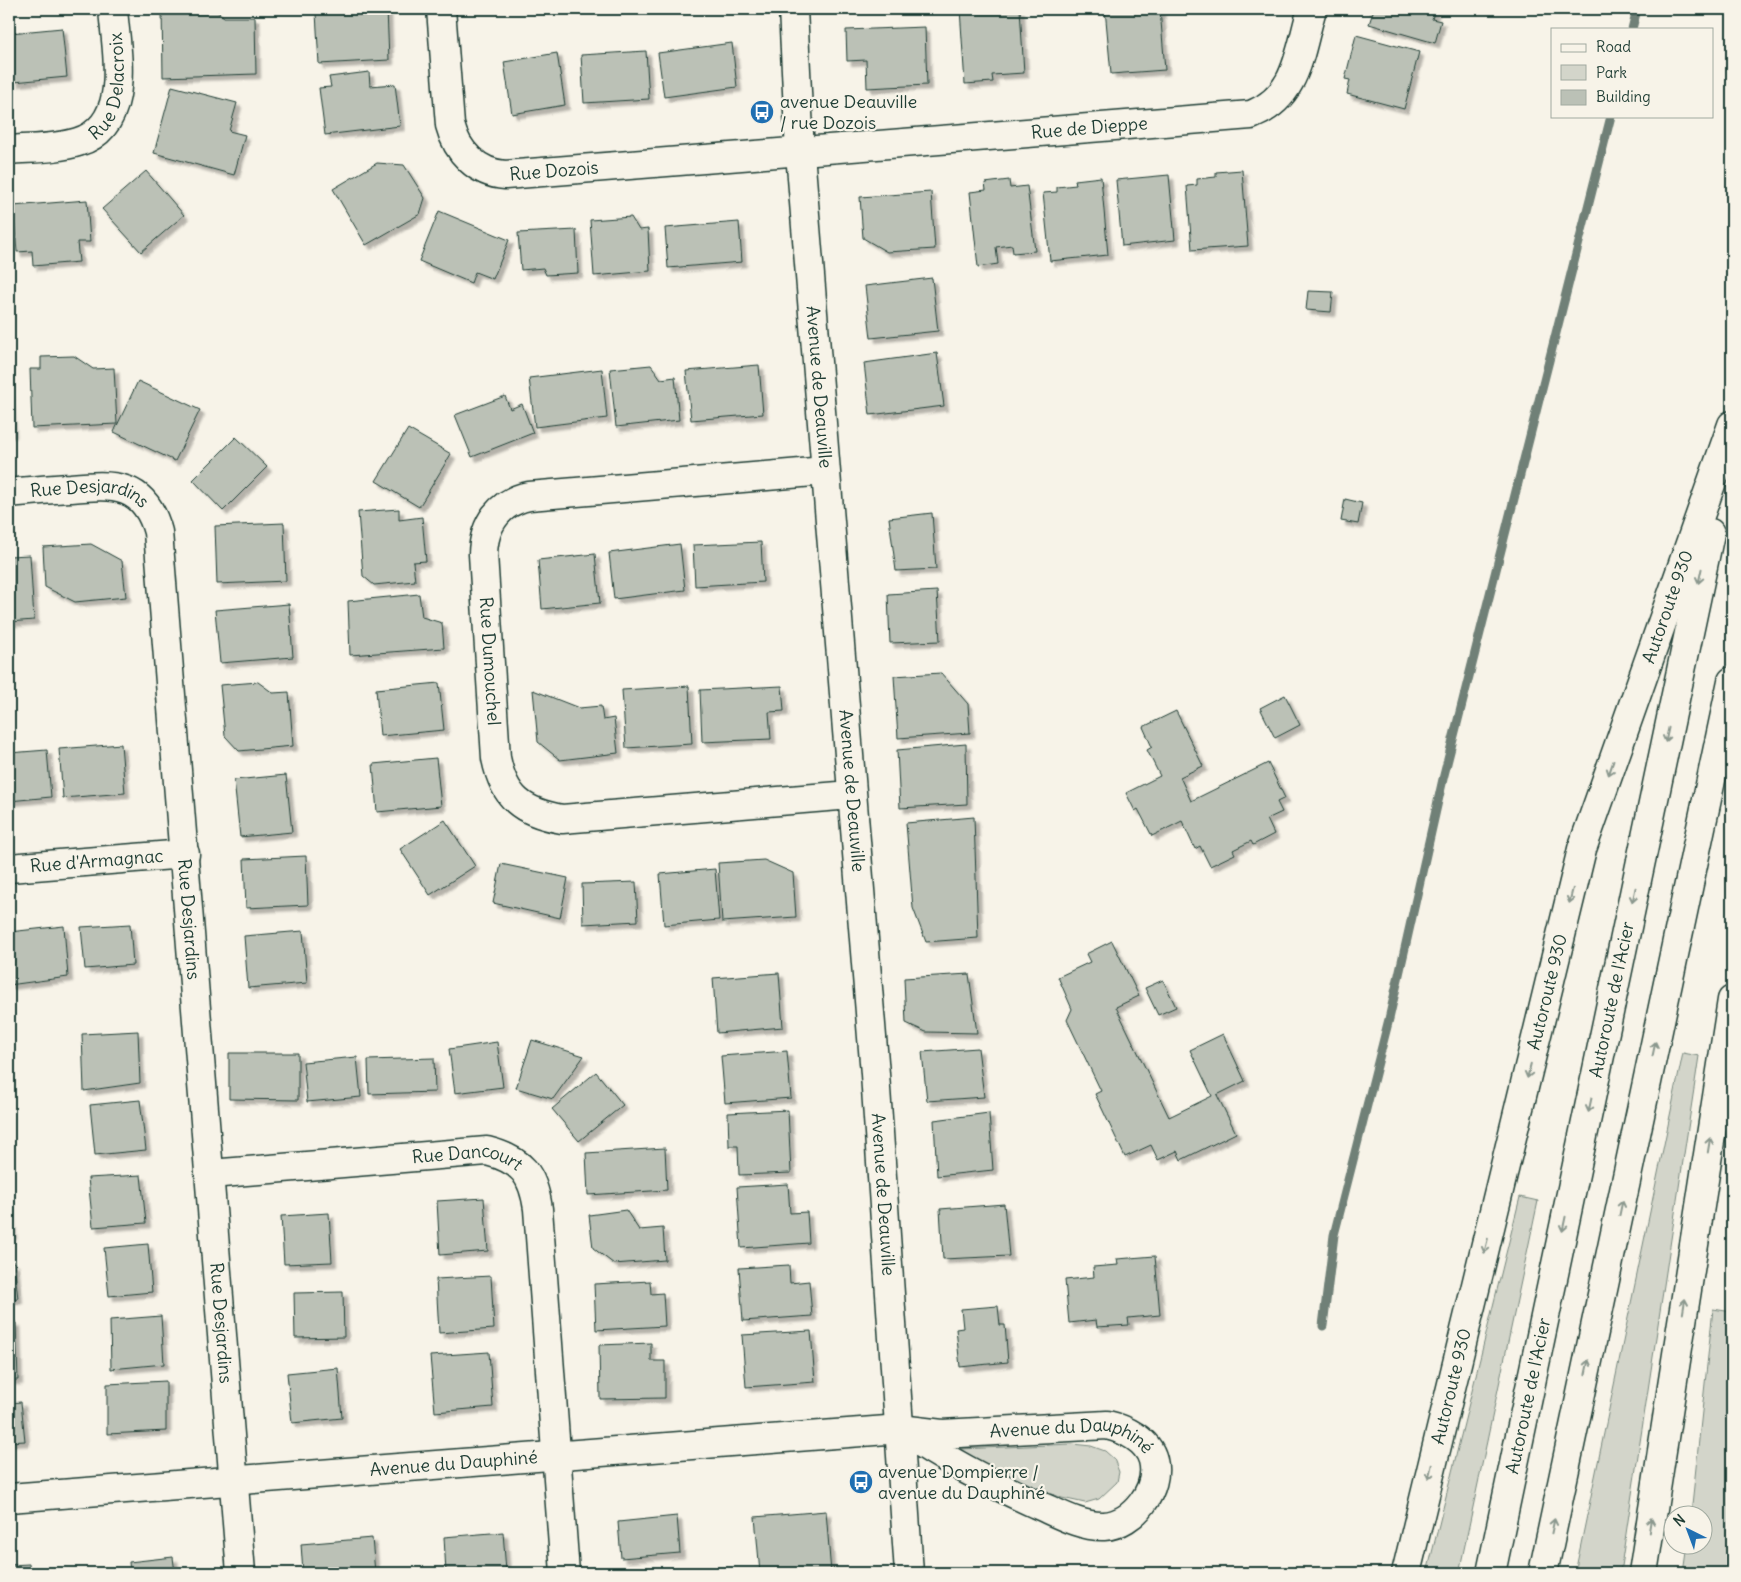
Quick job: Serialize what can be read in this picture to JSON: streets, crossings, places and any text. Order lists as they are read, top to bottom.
{
  "streets": {
    "main road": [
      "Rue Delacroix",
      "Rue de Dieppe",
      "Rue Dozois",
      "Avenue de Deauville",
      "Rue Desjardins",
      "Autoroute 930",
      "Rue Dumouchel",
      "Rue d'Armagnac",
      "Autoroute de l'Acier",
      "Rue Dancourt",
      "Avenue du Dauphiné"
    ]
  },
  "crossings": [
    ["Rue de Dieppe", "Rue Dozois"],
    ["Rue de Dieppe", "Avenue de Deauville"],
    ["Rue Dozois", "Avenue de Deauville"],
    ["Avenue de Deauville", "Rue Dumouchel"],
    ["Avenue de Deauville", "Avenue du Dauphiné"],
    ["Rue Desjardins", "Rue d'Armagnac"],
    ["Rue Desjardins", "Rue Dancourt"],
    ["Rue Desjardins", "Avenue du Dauphiné"],
    ["Autoroute 930", "Autoroute de l'Acier"],
    ["Rue Dancourt", "Avenue du Dauphiné"]
  ],
  "places": {
    "bus stop": ["avenue Deauville / rue Dozois", "avenue Dompierre / avenue du Dauphiné"]
  },
  "legend": ["Road", "Park", "Building"],
  "north": "top left"
}
